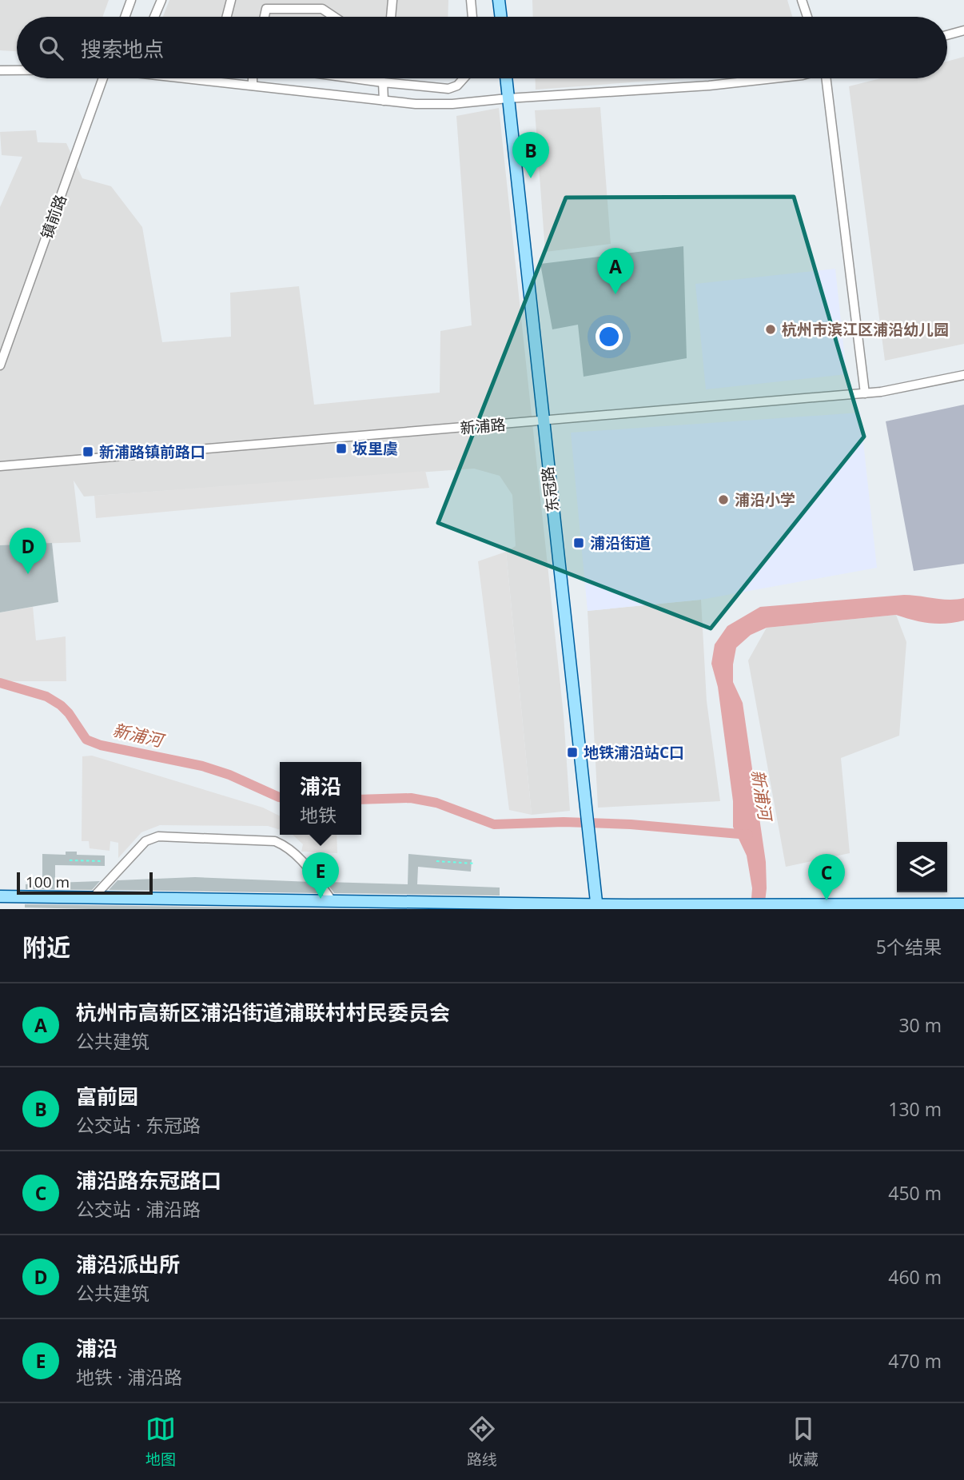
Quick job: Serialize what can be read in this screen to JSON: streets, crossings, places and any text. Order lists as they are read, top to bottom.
{
  "streets": {
    "main road": ["东冠路"],
    "street": ["镇前路", "新浦路"]
  },
  "crossings": [
    ["新浦路", "东冠路"]
  ],
  "water": ["新浦河"],
  "places": {
    "other": ["杭州市滨江区浦沿幼儿园", "浦沿小学"],
    "transit": [
      "坂里虞",
      "新浦路镇前路口",
      "浦沿街道",
      "地铁浦沿站C口"
    ]
  },
  "scale_bar": "100 m",
  "page": {
    "search": "搜索地点",
    "pins": [
      "B",
      "A",
      "D",
      "E",
      "C"
    ],
    "popup": ["浦沿", "地铁"],
    "scale": "100 m",
    "heading": ["附近", "5个结果"],
    "list": [
      {
        "mark": "A",
        "name": "杭州市高新区浦沿街道浦联村村民委员会",
        "note": "公共建筑",
        "value": "30 m"
      },
      {
        "mark": "B",
        "name": "富前园",
        "note": "公交站 · 东冠路",
        "value": "130 m"
      },
      {
        "mark": "C",
        "name": "浦沿路东冠路口",
        "note": "公交站 · 浦沿路",
        "value": "450 m"
      },
      {
        "mark": "D",
        "name": "浦沿派出所",
        "note": "公共建筑",
        "value": "460 m"
      },
      {
        "mark": "E",
        "name": "浦沿",
        "note": "地铁 · 浦沿路",
        "value": "470 m"
      }
    ],
    "nav": ["地图", "路线", "收藏"]
  }
}
